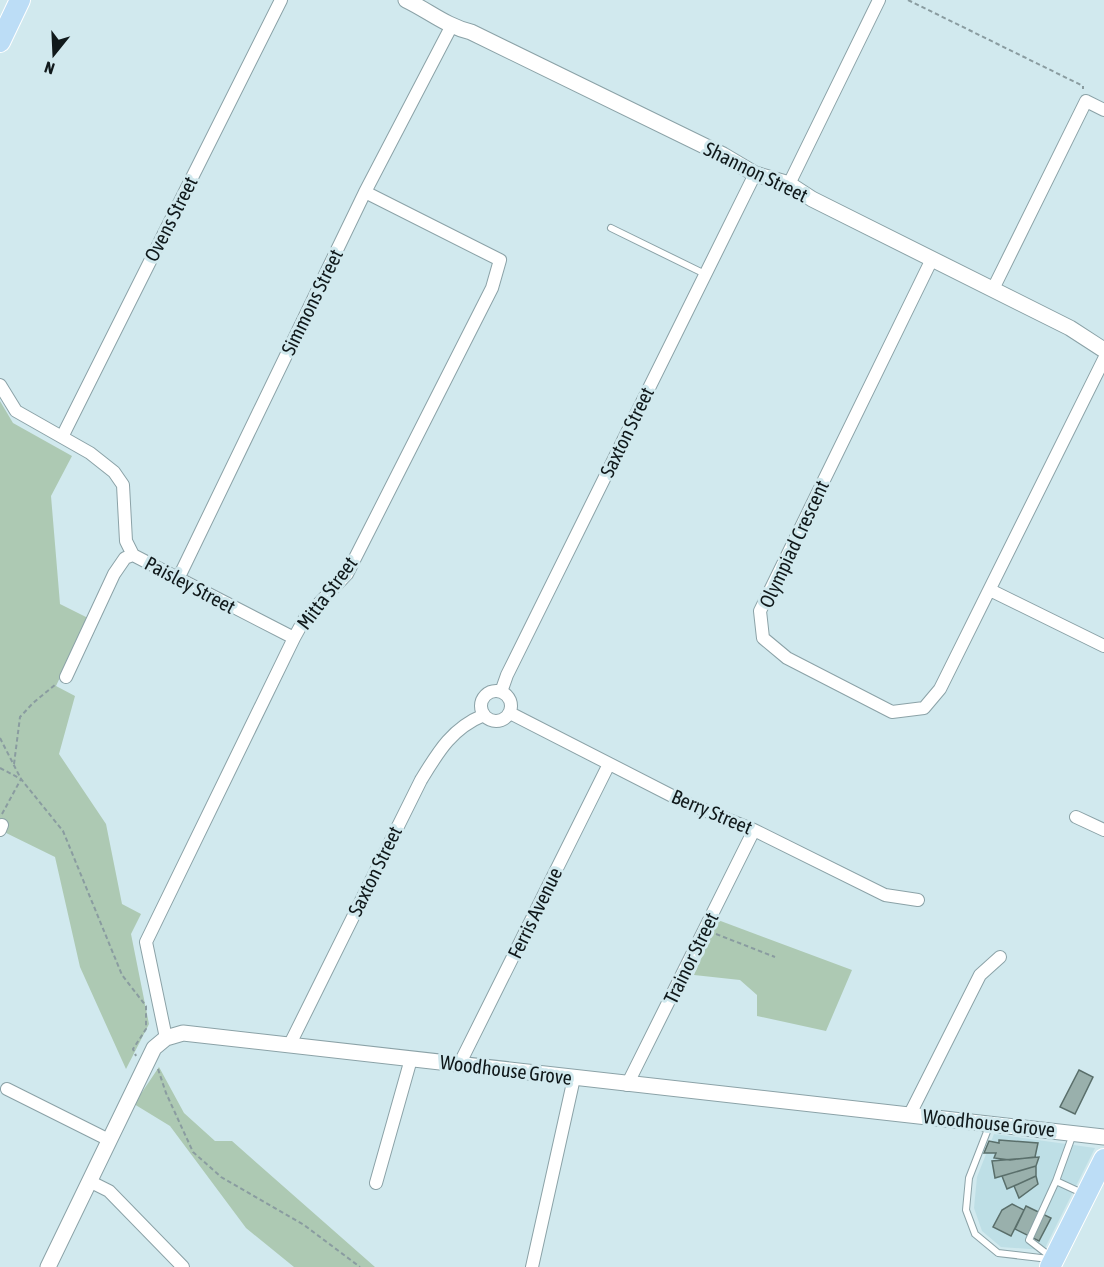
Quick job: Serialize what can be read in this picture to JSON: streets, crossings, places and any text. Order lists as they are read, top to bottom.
{
  "streets": {
    "street": [
      "Shannon Street",
      "Ovens Street",
      "Simmons Street",
      "Saxton Street",
      "Olympiad Crescent",
      "Paisley Street",
      "Mitta Street",
      "Berry Street",
      "Ferris Avenue",
      "Trainor Street",
      "Woodhouse Grove"
    ]
  },
  "crossings": [
    ["Shannon Street", "Simmons Street"],
    ["Shannon Street", "Saxton Street"],
    ["Shannon Street", "Olympiad Crescent"],
    ["Ovens Street", "Paisley Street"],
    ["Simmons Street", "Paisley Street"],
    ["Simmons Street", "Mitta Street"],
    ["Saxton Street", "Berry Street"],
    ["Saxton Street", "Woodhouse Grove"],
    ["Paisley Street", "Mitta Street"],
    ["Mitta Street", "Woodhouse Grove"],
    ["Berry Street", "Ferris Avenue"],
    ["Berry Street", "Trainor Street"],
    ["Ferris Avenue", "Woodhouse Grove"],
    ["Trainor Street", "Woodhouse Grove"]
  ],
  "north": "bottom"
}
